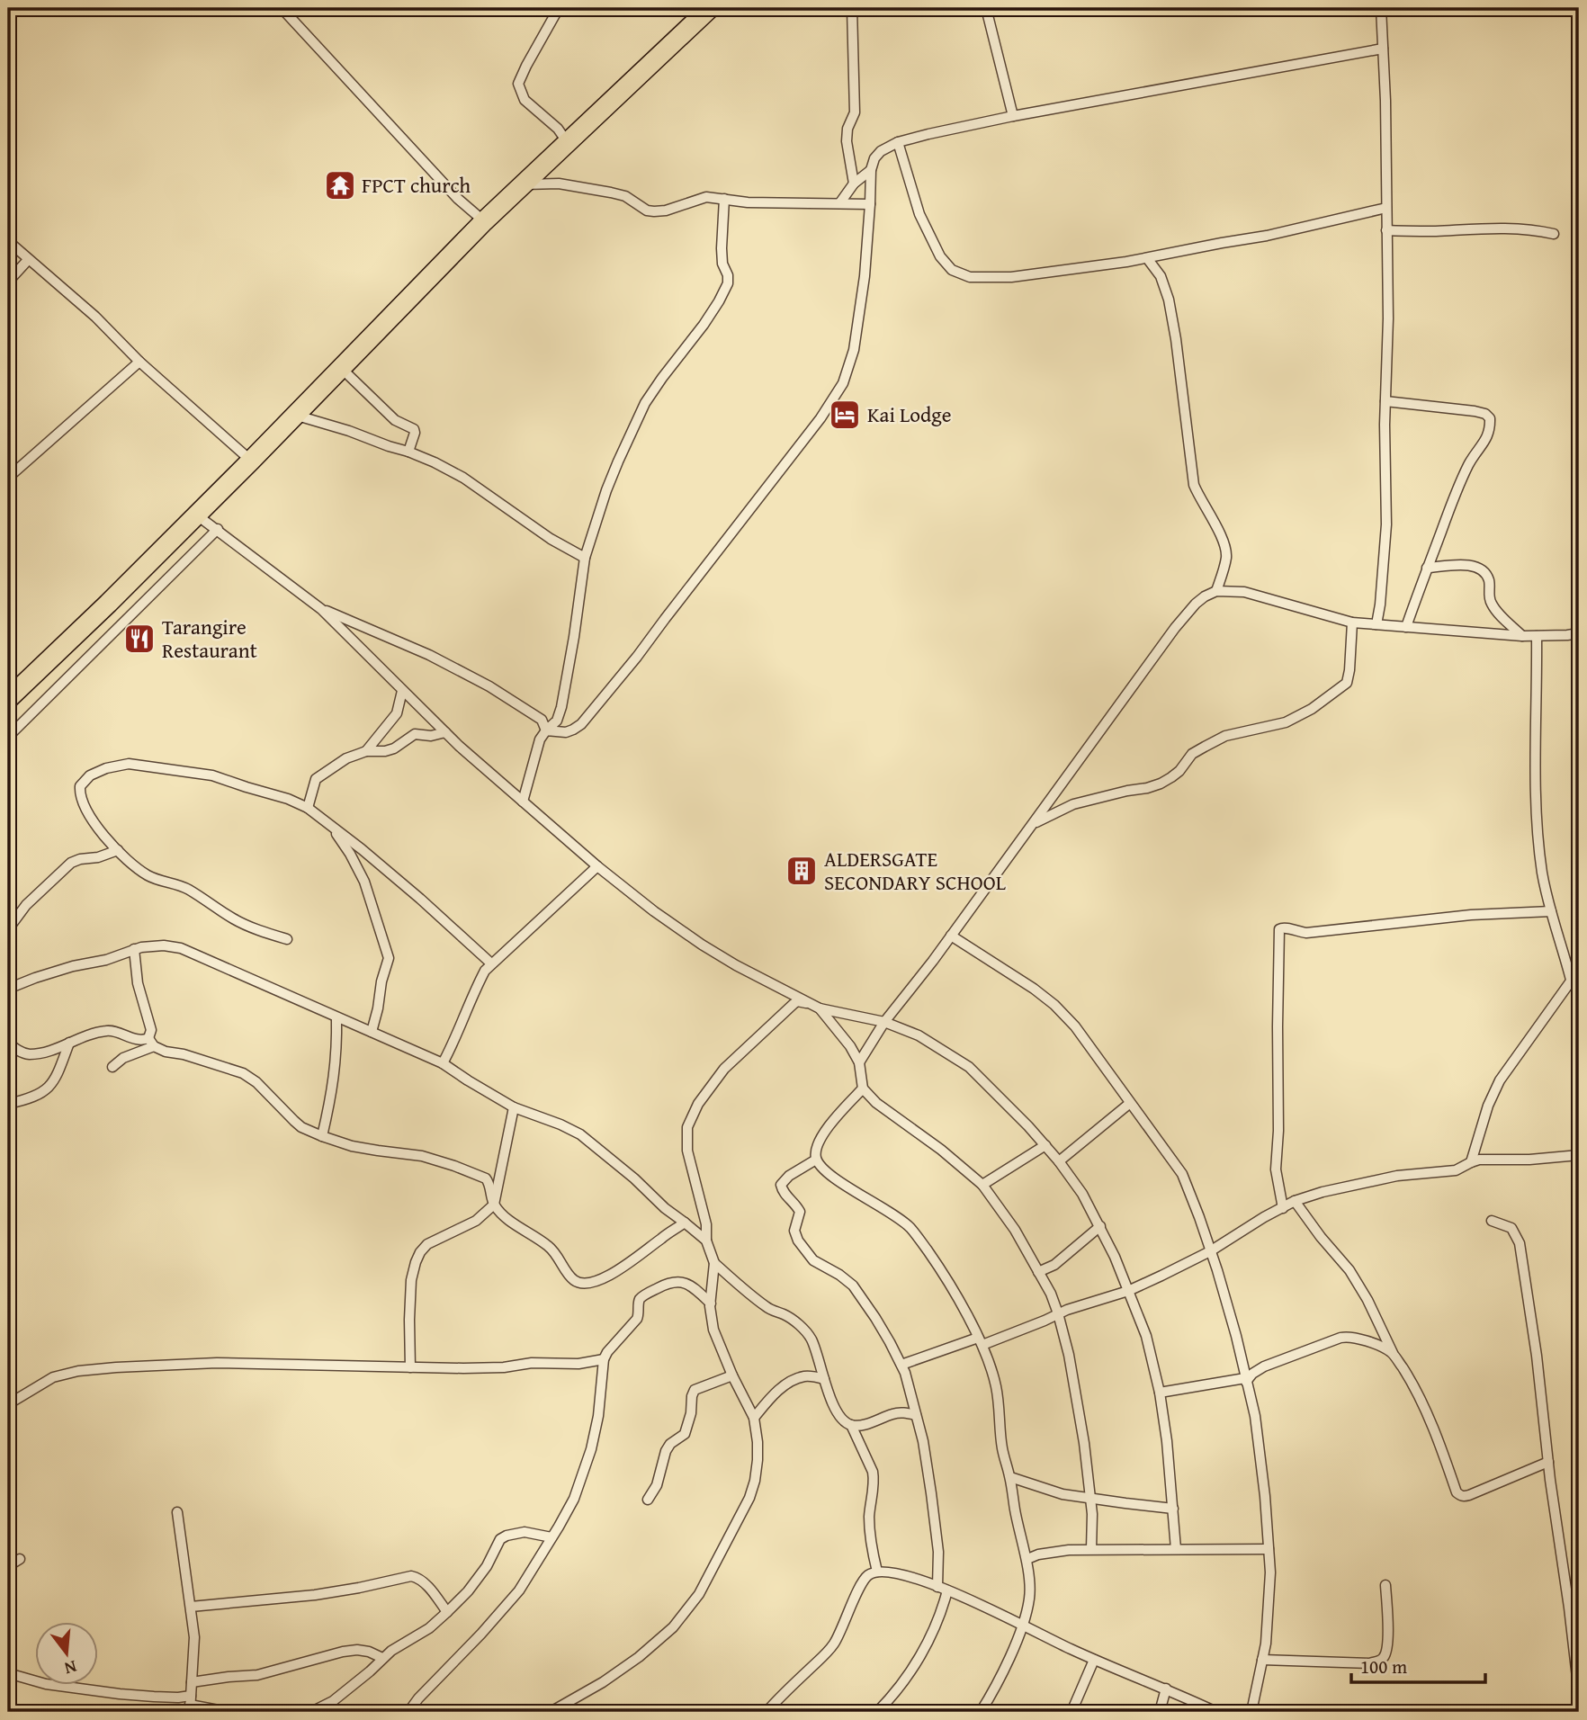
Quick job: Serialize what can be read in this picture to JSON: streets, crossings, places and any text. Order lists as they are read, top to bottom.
{
  "places": {
    "temple": ["FPCT church"],
    "hotel": ["Kai Lodge"],
    "restaurant": ["Tarangire Restaurant"],
    "building": ["ALDERSGATE SECONDARY SCHOOL"]
  },
  "scale_bar": "100 m",
  "north": "bottom"
}
